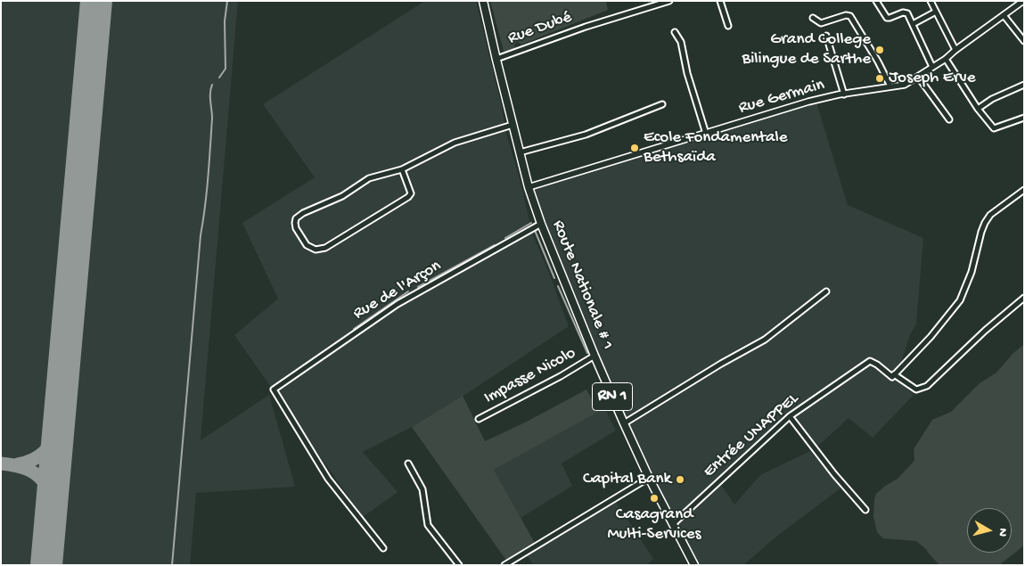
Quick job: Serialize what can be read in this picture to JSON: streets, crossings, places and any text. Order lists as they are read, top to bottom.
{
  "streets": {
    "main road": ["Route Nationale # 1", "RN 1"],
    "street": [
      "Rue Dubé",
      "Rue Germain",
      "Rue de l'Arçon",
      "Impasse Nicolo",
      "Entrée UNAPPEL"
    ]
  },
  "crossings": [
    ["Rue Dubé", "Route Nationale # 1"],
    ["Rue Germain", "Route Nationale # 1"],
    ["Route Nationale # 1", "Rue de l'Arçon"],
    ["Route Nationale # 1", "Impasse Nicolo"],
    ["Route Nationale # 1", "Entrée UNAPPEL"]
  ],
  "places": [
    "Grand College Bilingue de Sarthe",
    "Joseph Erve",
    "Ecole Fondamentale Bethsaïda",
    "Capital Bank",
    "Casagrand Multi-Services"
  ],
  "north": "right"
}
